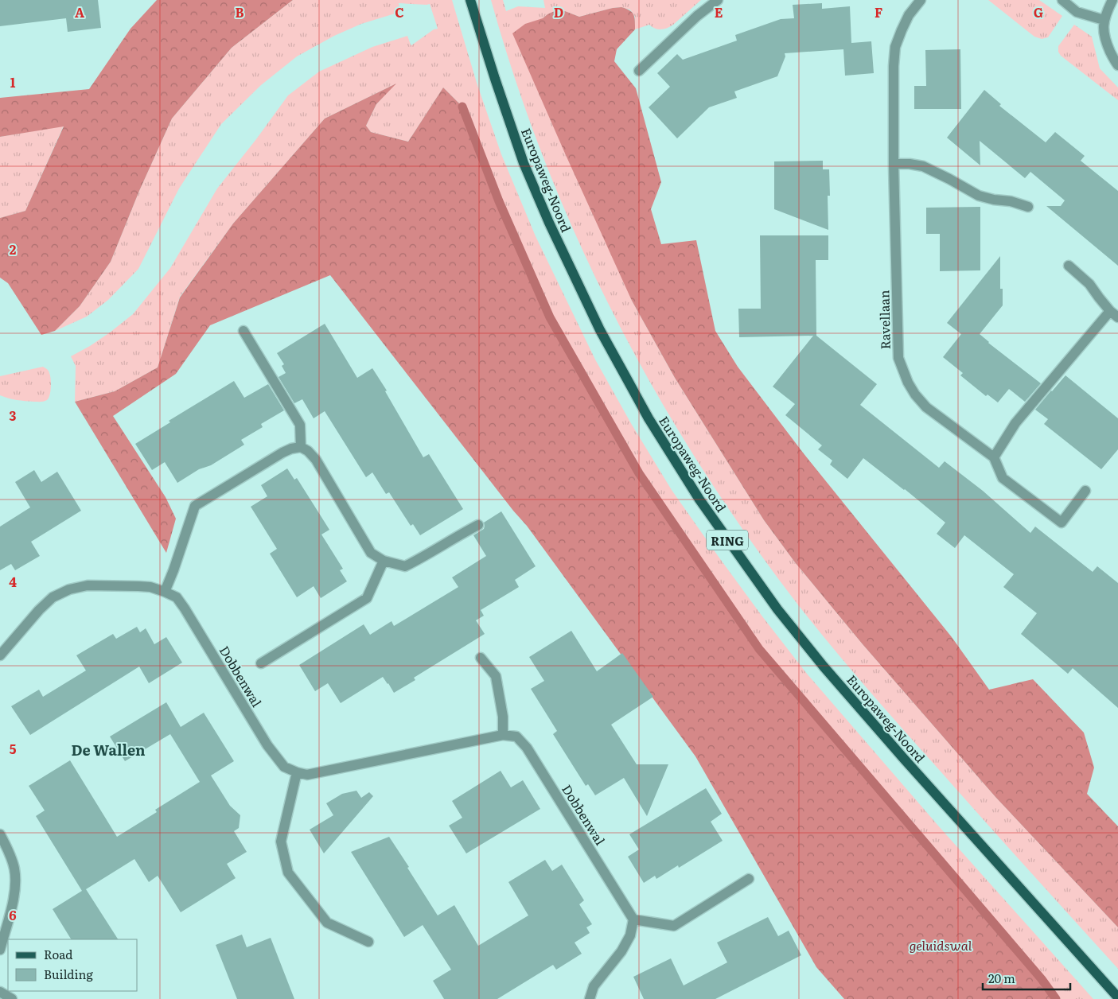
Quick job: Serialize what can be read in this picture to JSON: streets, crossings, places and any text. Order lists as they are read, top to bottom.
{
  "streets": {
    "main road": ["Europaweg-Noord", "RING"],
    "street": ["Ravellaan", "Dobbenwal"]
  },
  "districts": ["De Wallen"],
  "parks": ["geluidswal"],
  "legend": ["Road", "Building"],
  "scale_bar": "20 m",
  "grid": {
    "columns": [
      "A",
      "B",
      "C",
      "D",
      "E",
      "F",
      "G"
    ],
    "rows": [
      "1",
      "2",
      "3",
      "4",
      "5",
      "6"
    ]
  }
}
